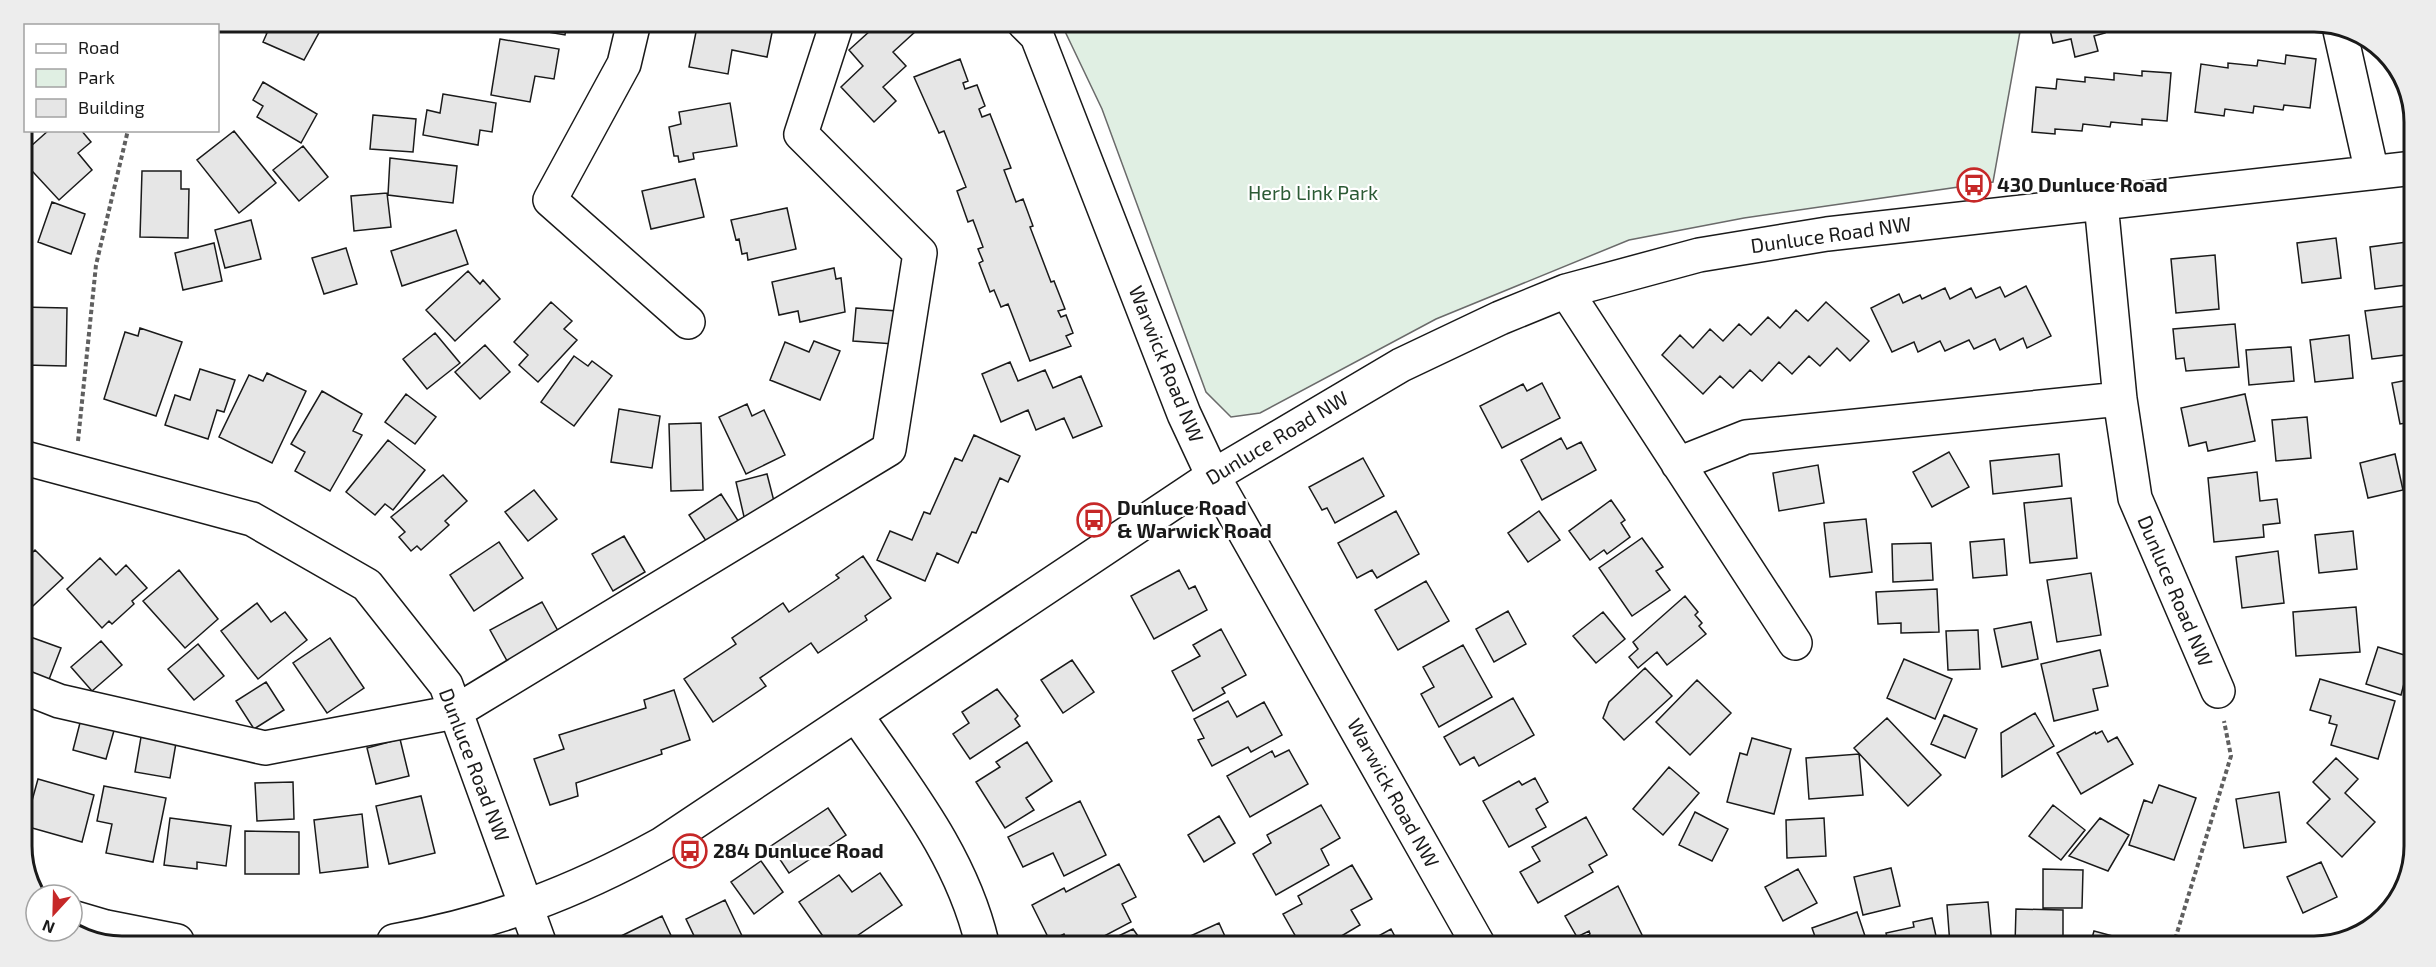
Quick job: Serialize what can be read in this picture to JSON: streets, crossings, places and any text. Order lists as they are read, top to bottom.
{
  "streets": {
    "street": ["Dunluce Road NW", "Warwick Road NW"]
  },
  "crossings": [
    ["Dunluce Road NW", "Warwick Road NW"]
  ],
  "parks": ["Herb Link Park"],
  "places": {
    "bus stop": ["430 Dunluce Road", "Dunluce Road & Warwick Road", "284 Dunluce Road"]
  },
  "legend": ["Road", "Park", "Building"],
  "north": "bottom"
}
